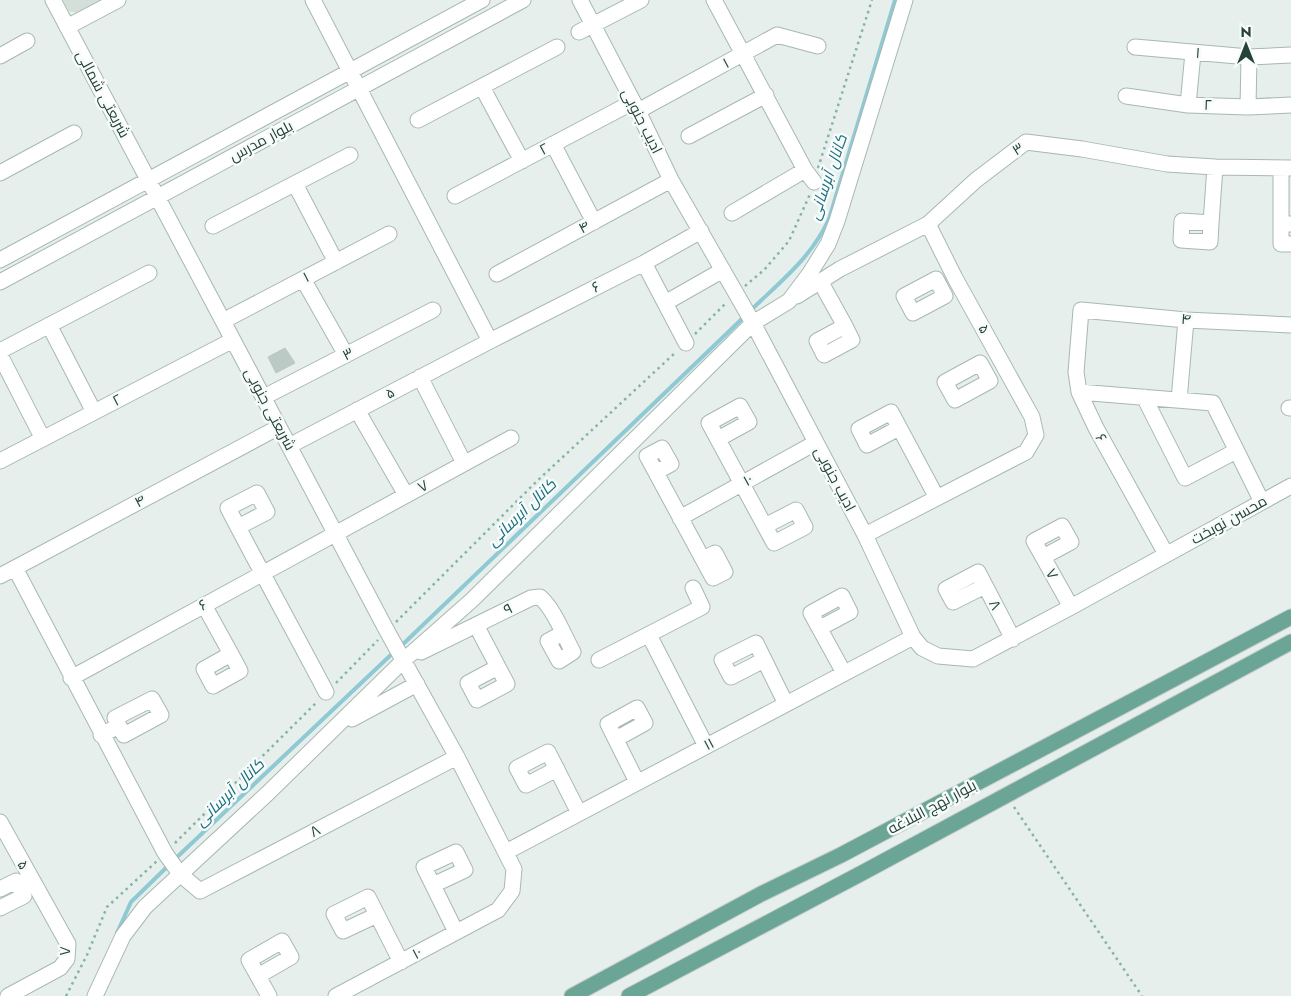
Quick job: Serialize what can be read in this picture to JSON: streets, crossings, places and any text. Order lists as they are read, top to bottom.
{
  "streets": {
    "main road": ["بلوار نهج البلاغه"],
    "street": [
      "۱",
      "شریعتی شمالی",
      "۲",
      "ادیب جنوبی",
      "بلوار مدرس",
      "۳",
      "۴",
      "۶",
      "۵",
      "شریعتی جنوبی",
      "۱۰",
      "۷",
      "محسن نوبخت",
      "۸",
      "۹",
      "۱۱"
    ]
  },
  "crossings": [
    ["۱", "۲"],
    ["۱", "ادیب جنوبی"],
    ["۱", "شریعتی جنوبی"],
    ["شریعتی شمالی", "بلوار مدرس"],
    ["شریعتی شمالی", "شریعتی جنوبی"],
    ["۲", "ادیب جنوبی"],
    ["۲", "شریعتی جنوبی"],
    ["ادیب جنوبی", "۳"],
    ["ادیب جنوبی", "۴"],
    ["ادیب جنوبی", "۶"],
    ["ادیب جنوبی", "۱۰"],
    ["ادیب جنوبی", "محسن نوبخت"],
    ["ادیب جنوبی", "۱۱"],
    ["بلوار مدرس", "شریعتی جنوبی"],
    ["۳", "۵"],
    ["۳", "شریعتی جنوبی"],
    ["۳", "۸"],
    ["۳", "۹"],
    ["۴", "۶"],
    ["۴", "شریعتی جنوبی"],
    ["۶", "۵"],
    ["۶", "شریعتی جنوبی"],
    ["۶", "۷"],
    ["۶", "محسن نوبخت"],
    ["۵", "شریعتی جنوبی"],
    ["۵", "۷"],
    ["شریعتی جنوبی", "۱۰"],
    ["شریعتی جنوبی", "۷"],
    ["شریعتی جنوبی", "۸"],
    ["شریعتی جنوبی", "۹"],
    ["شریعتی جنوبی", "۱۱"],
    ["۷", "محسن نوبخت"],
    ["محسن نوبخت", "۸"],
    ["محسن نوبخت", "۱۱"]
  ],
  "water": ["کانال آبرسانی"],
  "north": "top"
}
